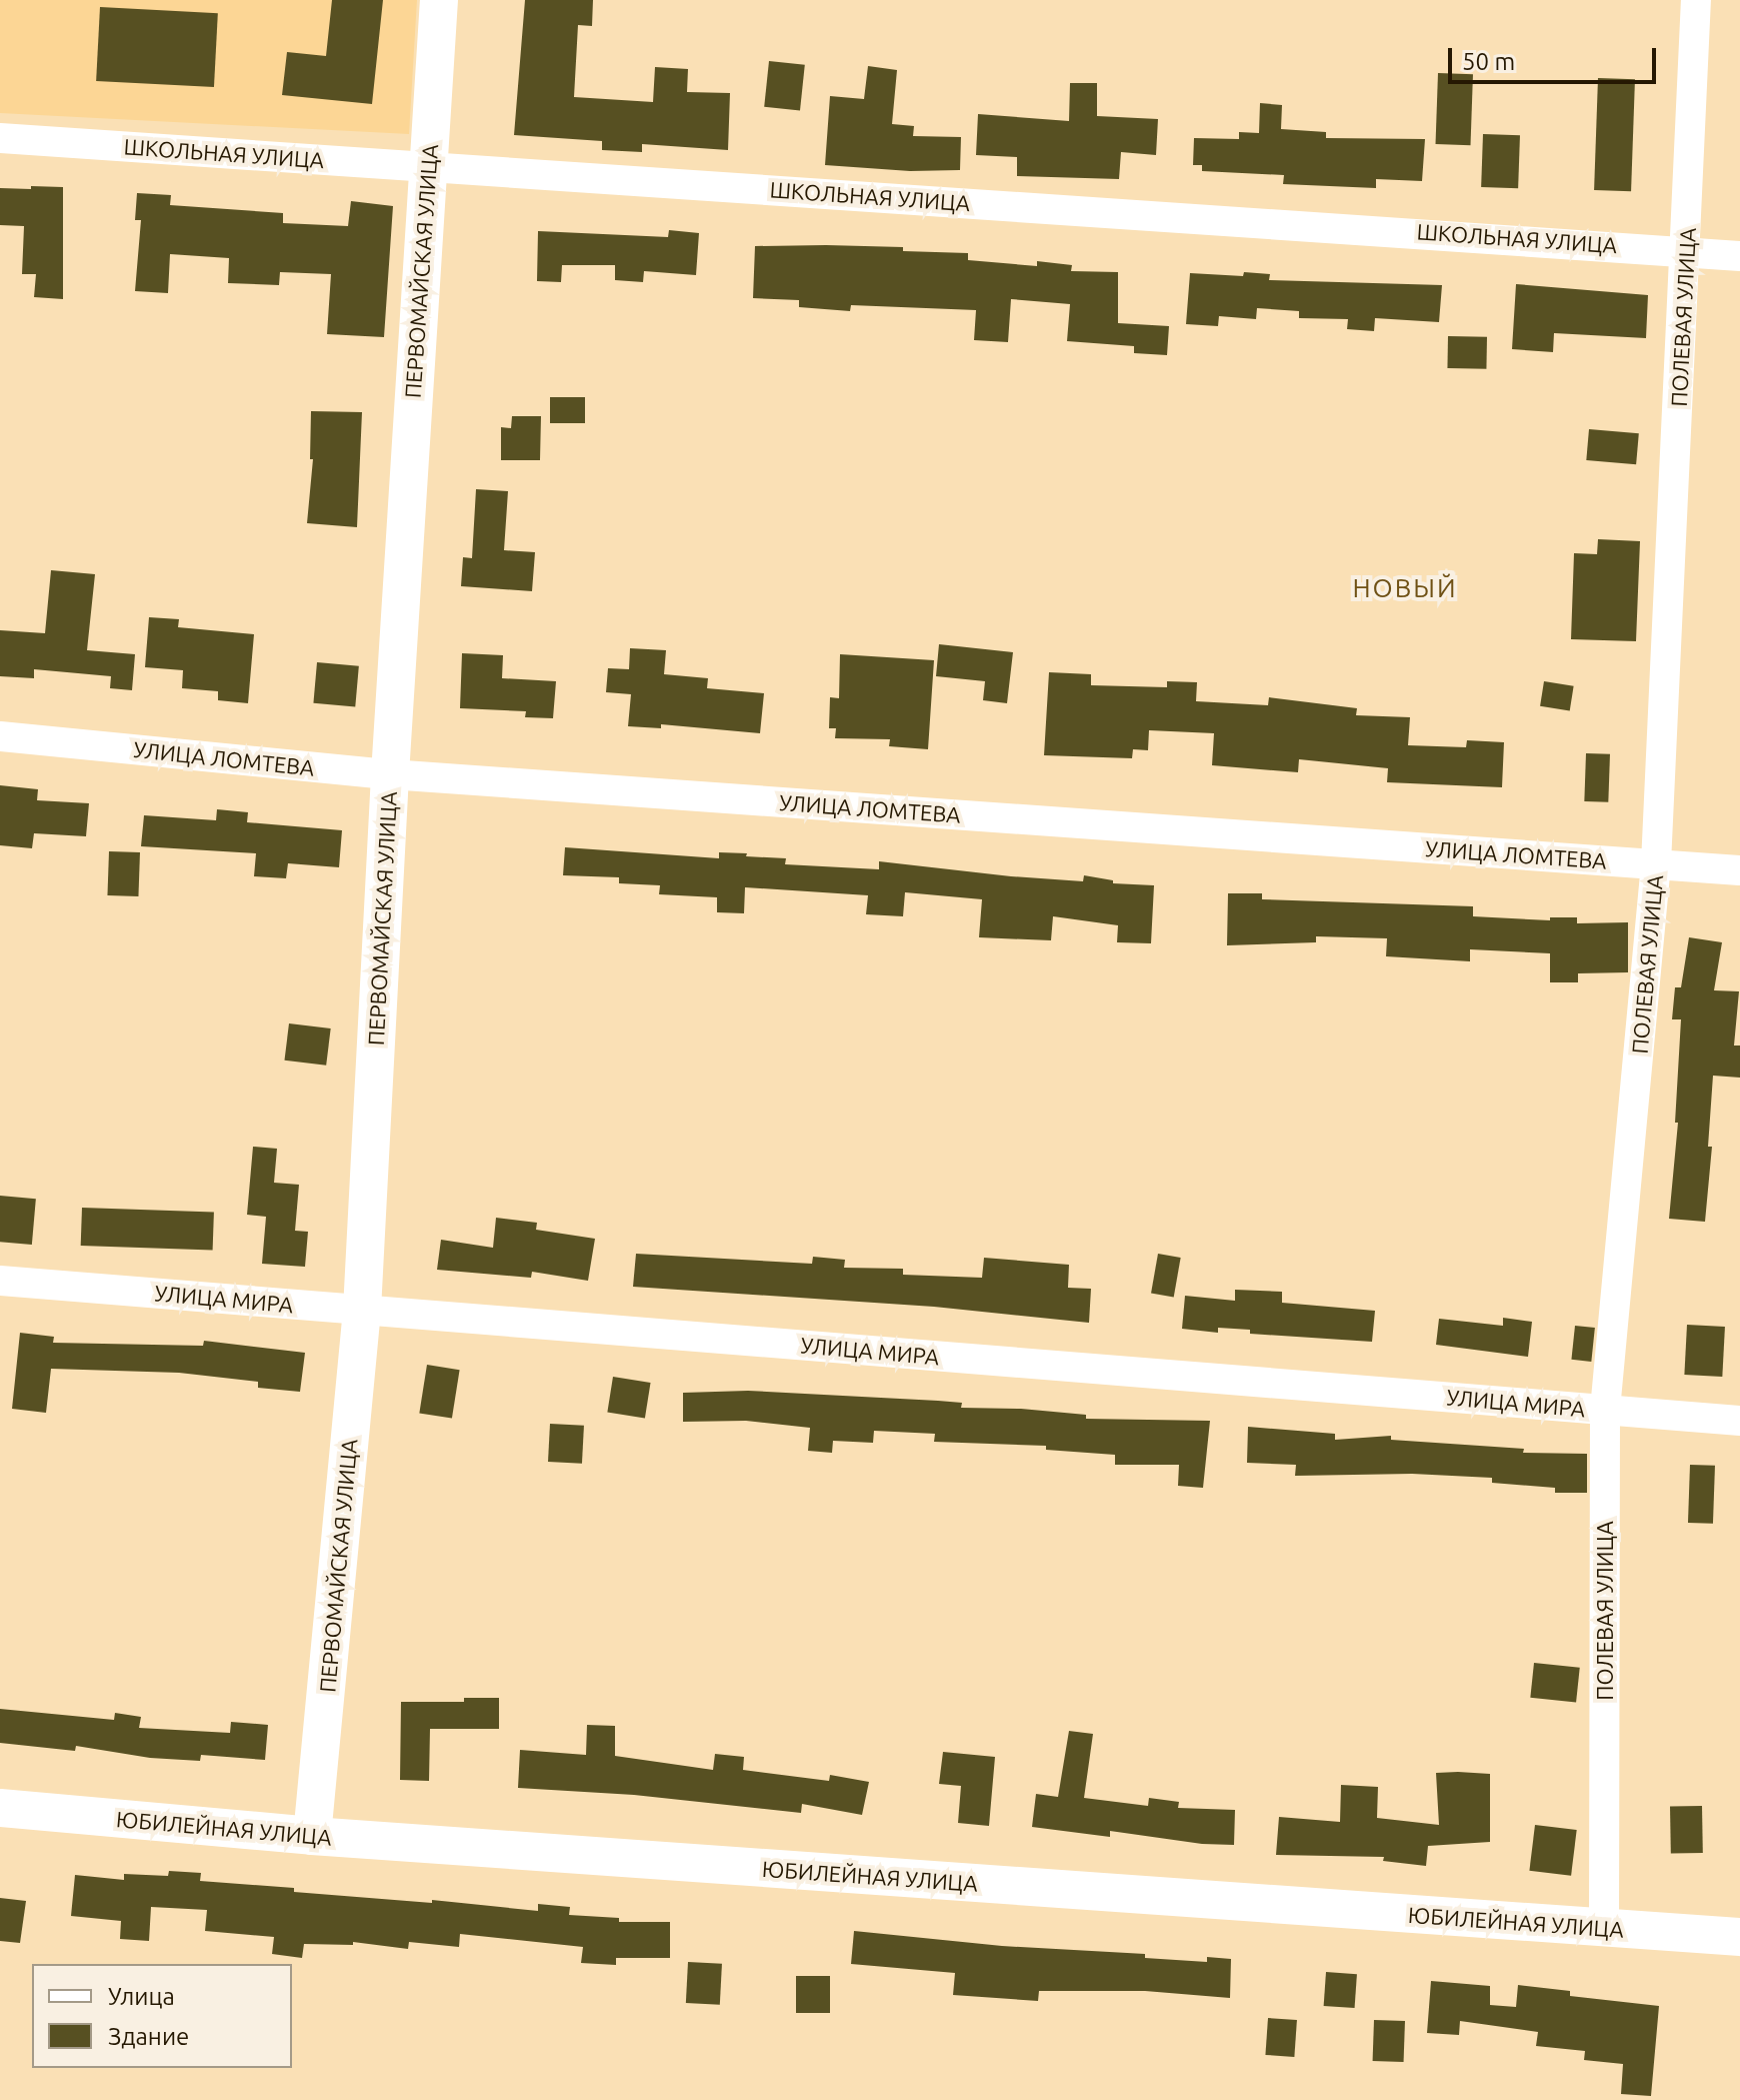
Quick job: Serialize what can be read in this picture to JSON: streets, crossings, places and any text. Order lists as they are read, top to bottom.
{
  "streets": {
    "street": [
      "ШКОЛЬНАЯ УЛИЦА",
      "ПЕРВОМАЙСКАЯ УЛИЦА",
      "ПОЛЕВАЯ УЛИЦА",
      "УЛИЦА ЛОМТЕВА",
      "УЛИЦА МИРА",
      "ЮБИЛЕЙНАЯ УЛИЦА"
    ]
  },
  "crossings": [
    ["ШКОЛЬНАЯ УЛИЦА", "ПЕРВОМАЙСКАЯ УЛИЦА"],
    ["ШКОЛЬНАЯ УЛИЦА", "ПОЛЕВАЯ УЛИЦА"],
    ["ПЕРВОМАЙСКАЯ УЛИЦА", "УЛИЦА ЛОМТЕВА"],
    ["ПЕРВОМАЙСКАЯ УЛИЦА", "УЛИЦА МИРА"],
    ["ПЕРВОМАЙСКАЯ УЛИЦА", "ЮБИЛЕЙНАЯ УЛИЦА"],
    ["ПОЛЕВАЯ УЛИЦА", "УЛИЦА ЛОМТЕВА"],
    ["ПОЛЕВАЯ УЛИЦА", "УЛИЦА МИРА"],
    ["ПОЛЕВАЯ УЛИЦА", "ЮБИЛЕЙНАЯ УЛИЦА"]
  ],
  "districts": ["НОВЫЙ"],
  "legend": ["Улица", "Здание"],
  "scale_bar": "50 m"
}
